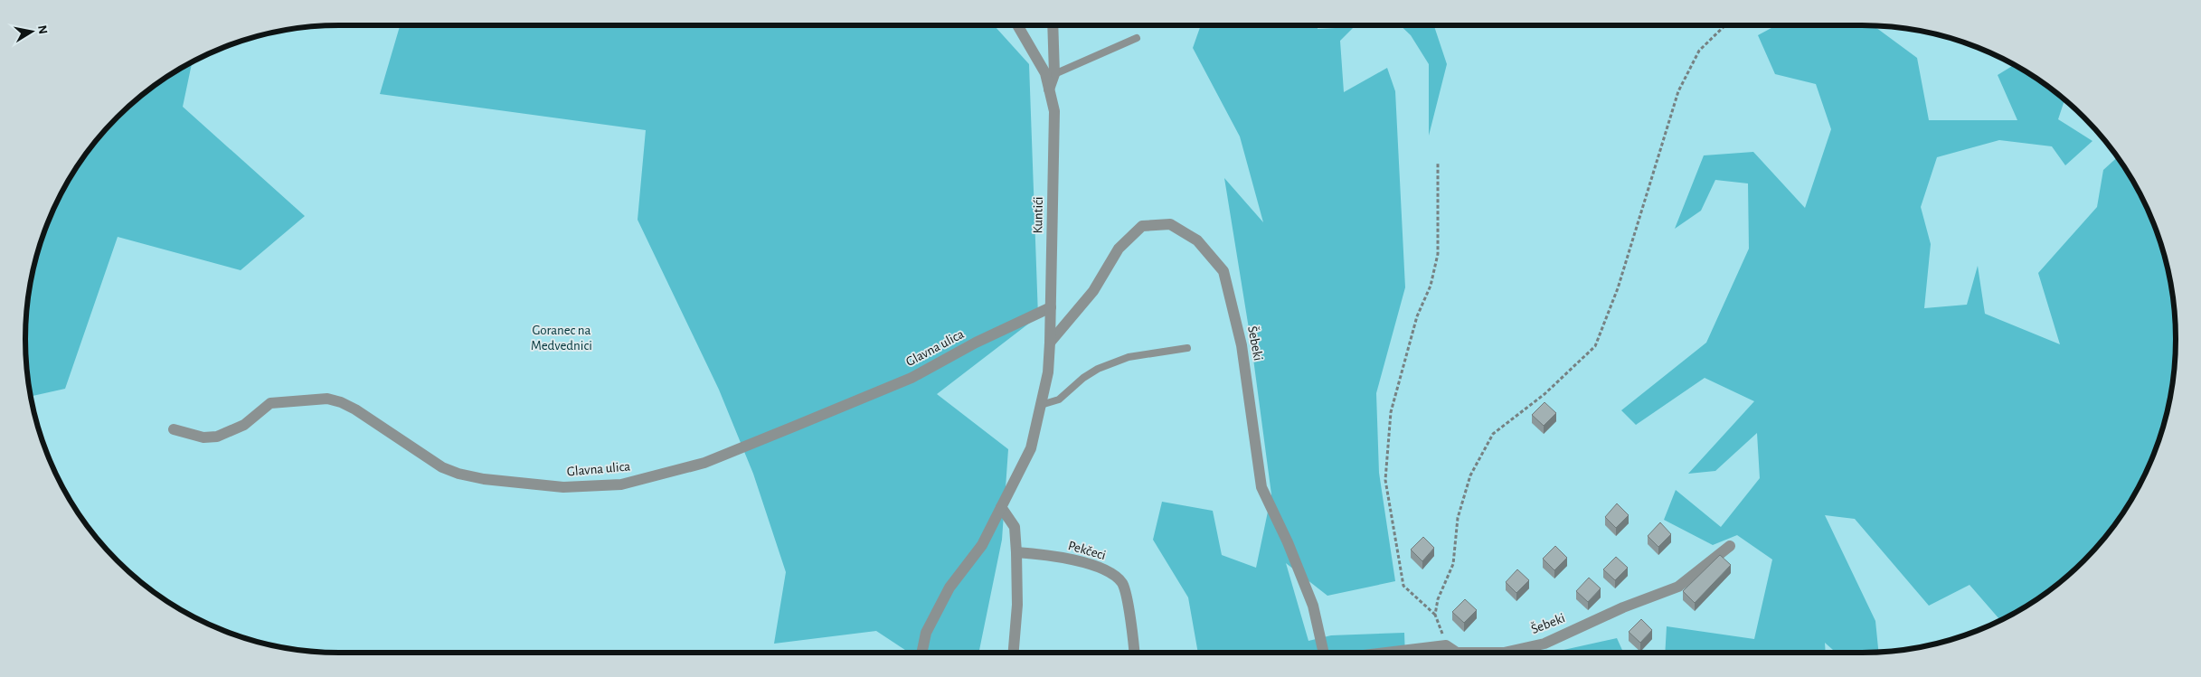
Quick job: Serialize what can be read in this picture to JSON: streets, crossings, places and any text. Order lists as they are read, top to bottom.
{
  "streets": {
    "street": [
      "Kuntići",
      "Šebeki",
      "Glavna ulica",
      "Pekčeci"
    ]
  },
  "crossings": [
    ["Kuntići", "Šebeki"],
    ["Kuntići", "Glavna ulica"]
  ],
  "parks": ["Goranec na Medvednici"],
  "north": "right"
}
